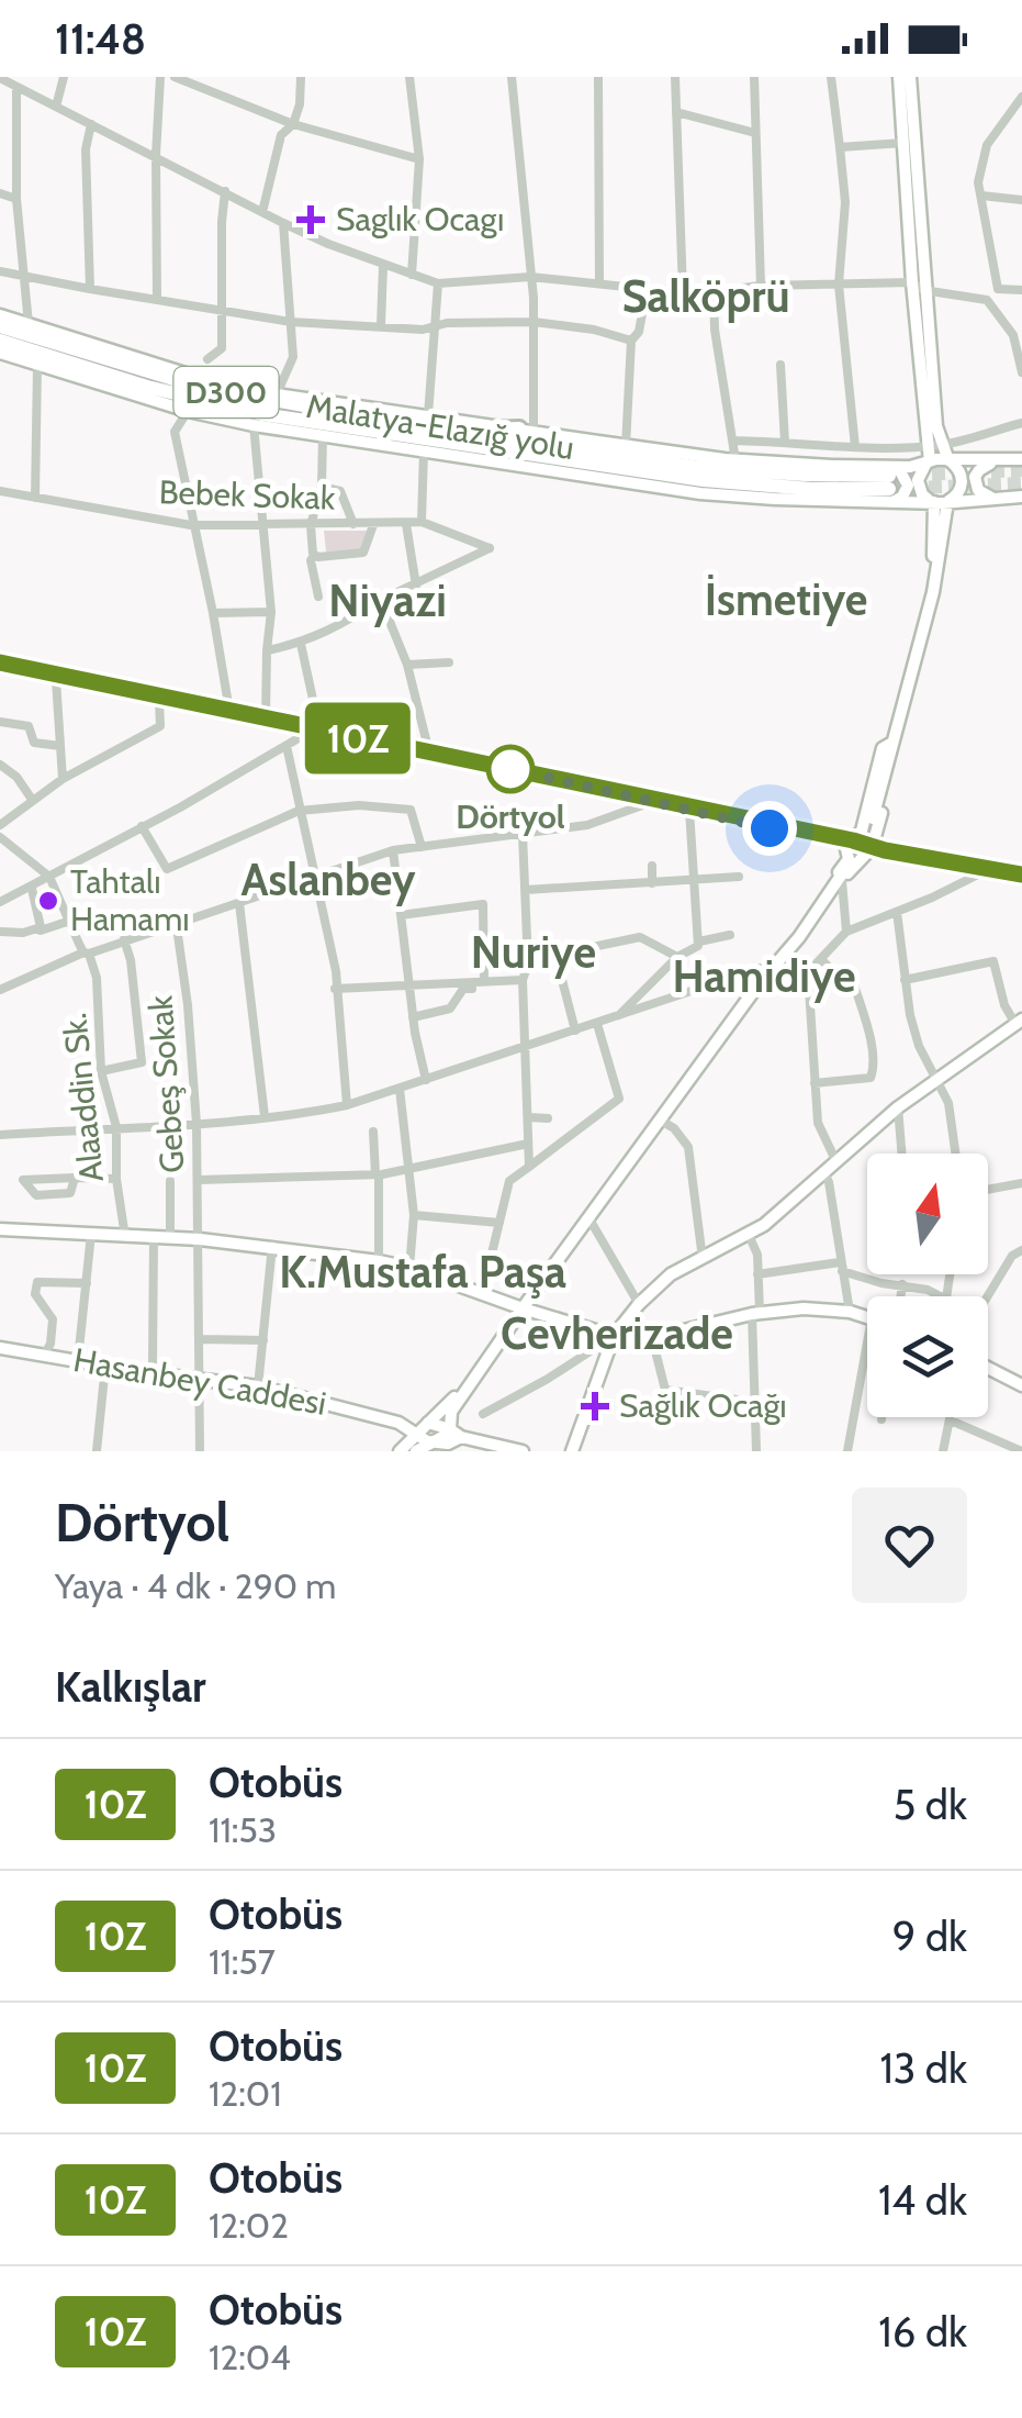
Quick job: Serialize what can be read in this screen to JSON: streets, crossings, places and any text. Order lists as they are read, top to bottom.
{
  "streets": {
    "highway": ["D300", "Malatya-Elazığ yolu"],
    "main road": ["Hasanbey Caddesi"],
    "street": ["Bebek Sokak", "Gebeş Sokak", "Alaaddin Sk."]
  },
  "crossings": [
    ["D300", "Malatya-Elazığ yolu"],
    ["Gebeş Sokak", "Hasanbey Caddesi"]
  ],
  "districts": [
    "Salköprü",
    "İsmetiye",
    "Niyazi",
    "Aslanbey",
    "Nuriye",
    "Hamidiye",
    "K.Mustafa Paşa",
    "Cevherizade"
  ],
  "places": {
    "health": ["Saglık Ocagı", "Sağlık Ocağı"],
    "other": ["Dörtyol", "Tahtalı Hamamı"]
  },
  "lines": ["bus line 10Z"],
  "north": "top",
  "page": {
    "status": "11:48",
    "on_map": "10Z",
    "heading": [
      ["Dörtyol", "Yaya · 4 dk · 290 m"],
      "Kalkışlar"
    ],
    "list": [
      {
        "mark": "10Z",
        "name": "Otobüs",
        "note": "11:53",
        "value": "5 dk"
      },
      {
        "mark": "10Z",
        "name": "Otobüs",
        "note": "11:57",
        "value": "9 dk"
      },
      {
        "mark": "10Z",
        "name": "Otobüs",
        "note": "12:01",
        "value": "13 dk"
      },
      {
        "mark": "10Z",
        "name": "Otobüs",
        "note": "12:02",
        "value": "14 dk"
      },
      {
        "mark": "10Z",
        "name": "Otobüs",
        "note": "12:04",
        "value": "16 dk"
      }
    ]
  }
}
